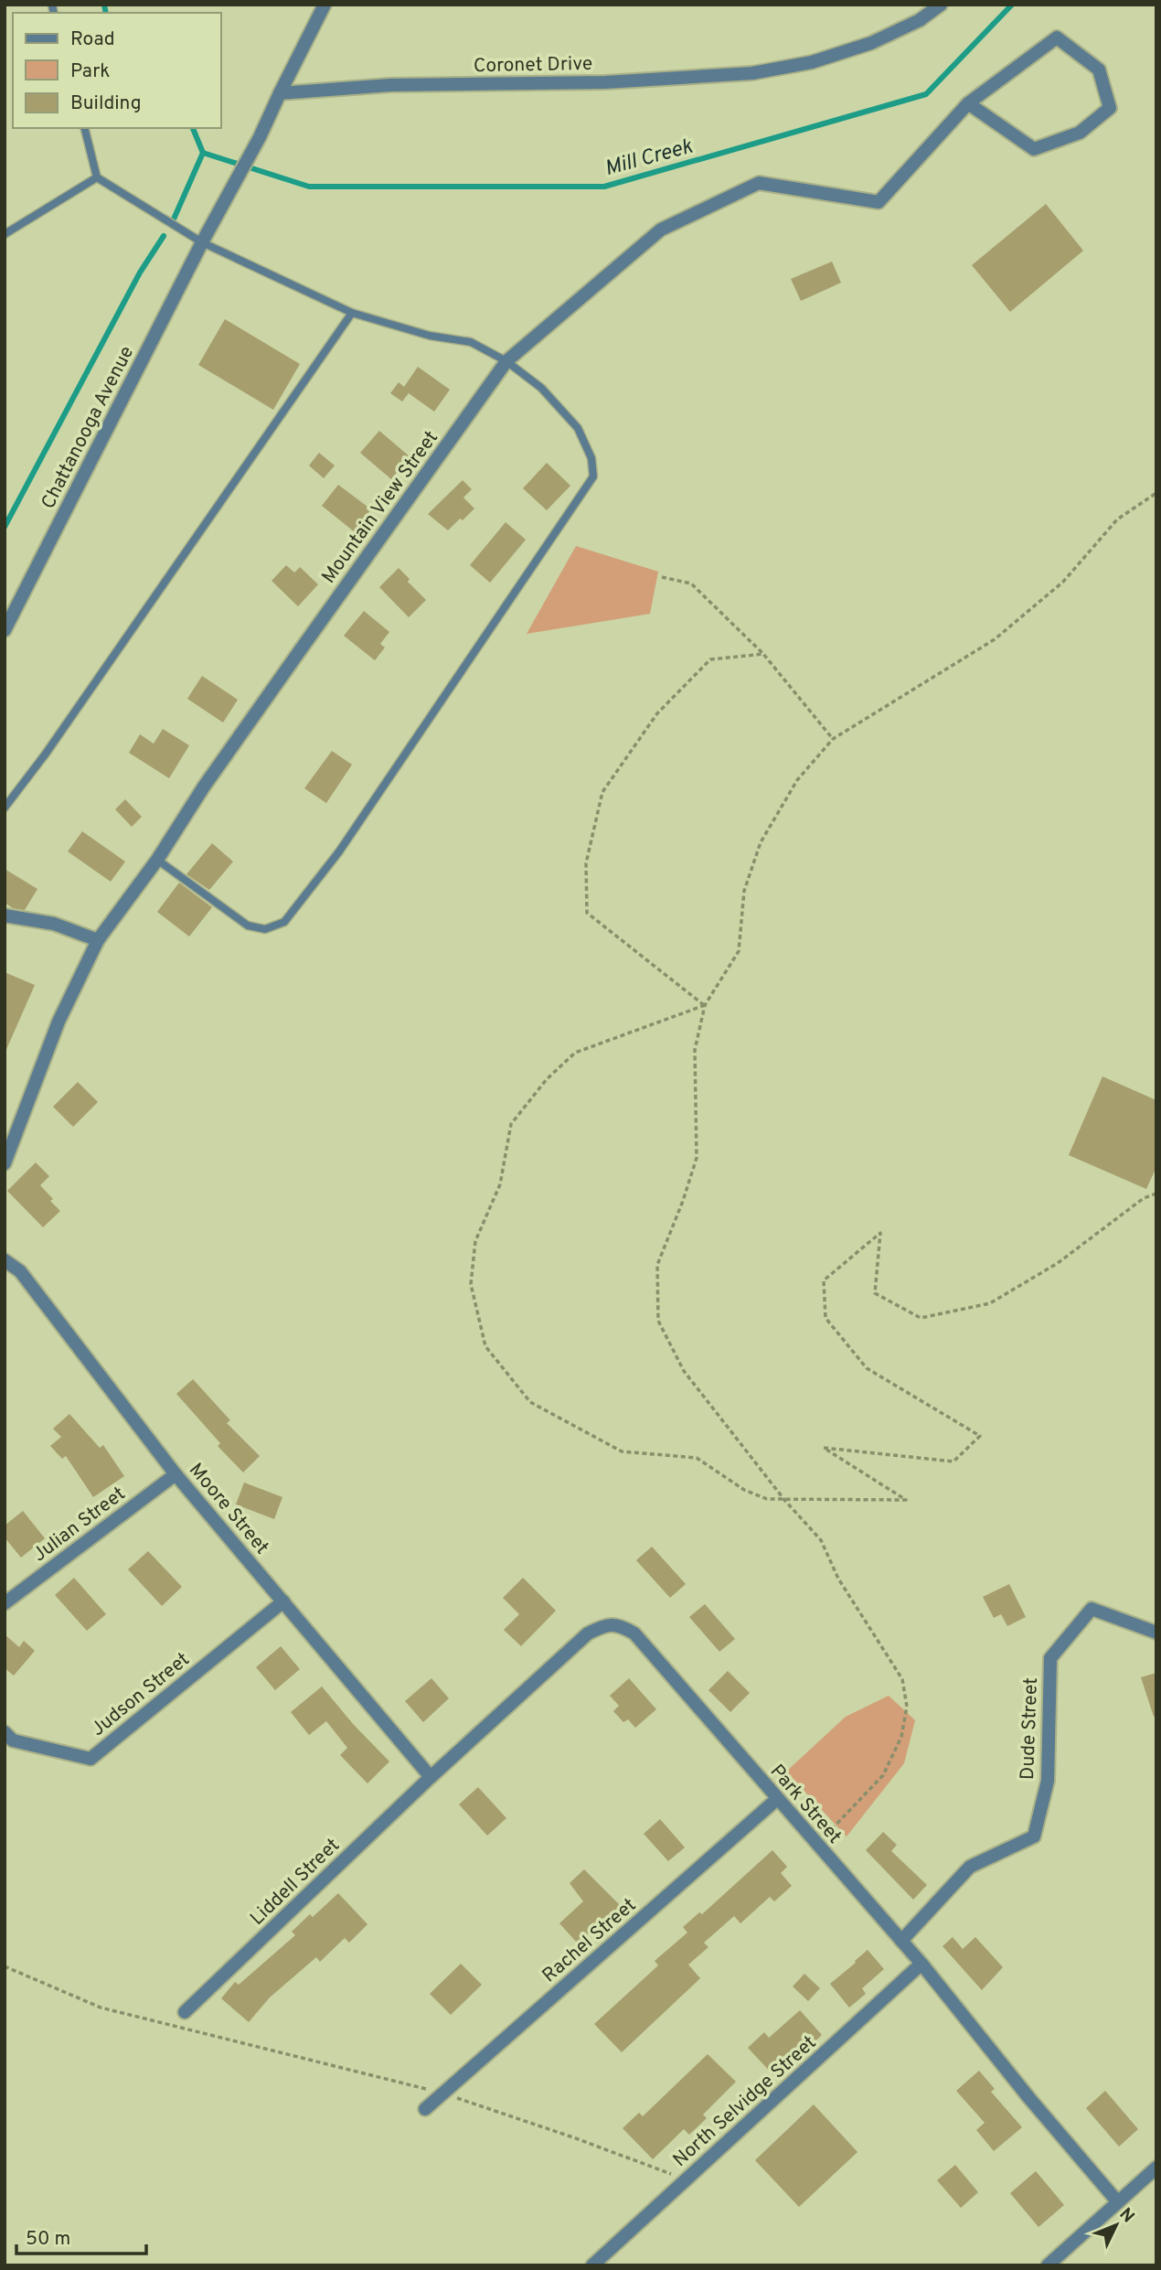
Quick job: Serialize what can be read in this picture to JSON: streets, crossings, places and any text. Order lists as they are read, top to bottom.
{
  "streets": {
    "street": [
      "Coronet Drive",
      "Chattanooga Avenue",
      "Mountain View Street",
      "Moore Street",
      "Julian Street",
      "Judson Street",
      "Dude Street",
      "Park Street",
      "Liddell Street",
      "Rachel Street",
      "North Selvidge Street"
    ]
  },
  "crossings": [
    ["Moore Street", "Julian Street"],
    ["Moore Street", "Judson Street"],
    ["Moore Street", "Park Street"],
    ["Moore Street", "Liddell Street"],
    ["Dude Street", "Park Street"],
    ["Park Street", "Liddell Street"],
    ["Park Street", "Rachel Street"],
    ["Park Street", "North Selvidge Street"]
  ],
  "water": ["Mill Creek"],
  "legend": ["Road", "Park", "Building"],
  "scale_bar": "50 m",
  "north": "top right"
}
